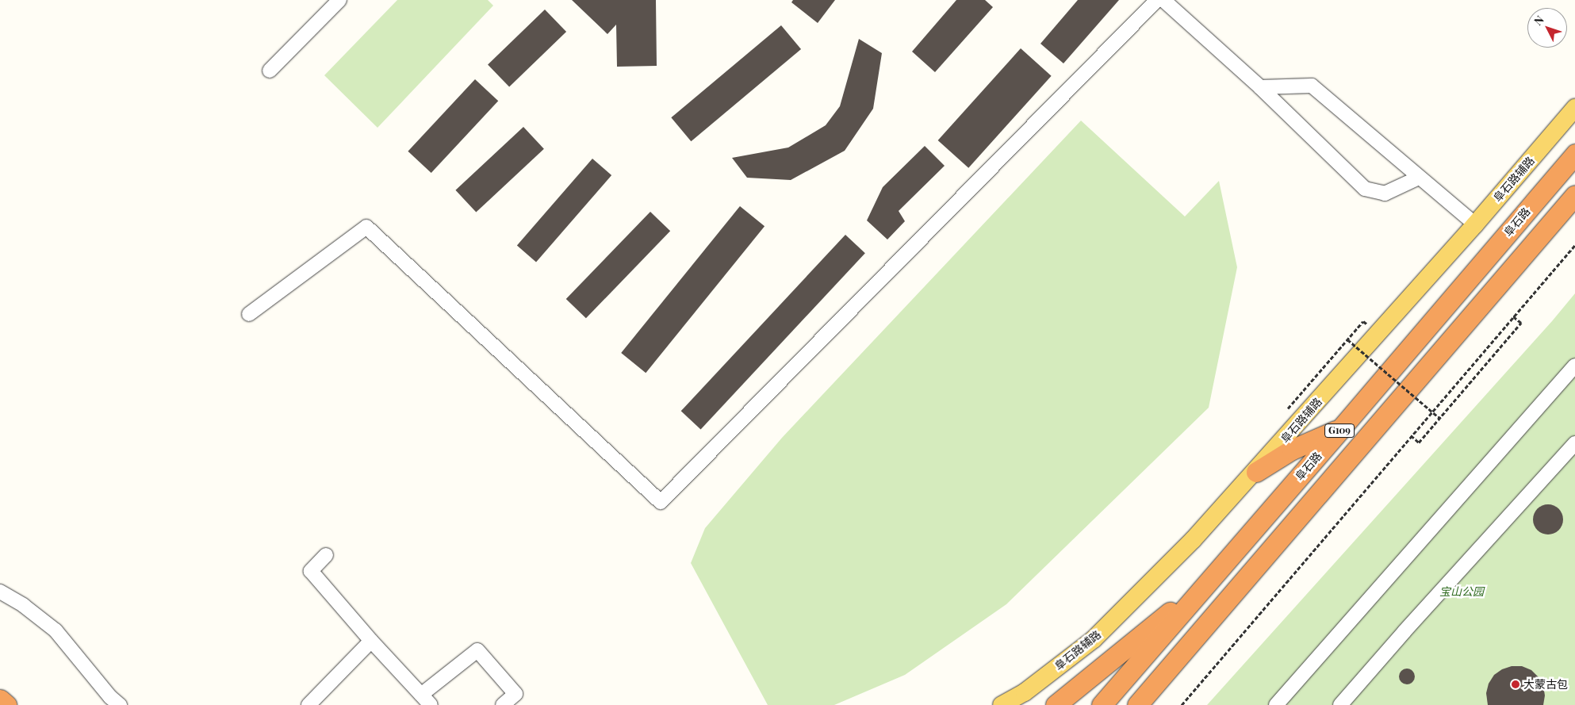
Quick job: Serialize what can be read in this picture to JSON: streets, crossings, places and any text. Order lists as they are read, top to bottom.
{
  "streets": {
    "highway": ["阜石路", "G109"],
    "main road": ["阜石路辅路"]
  },
  "parks": ["宝山公园"],
  "places": ["大蒙古包"],
  "north": "top left"
}
